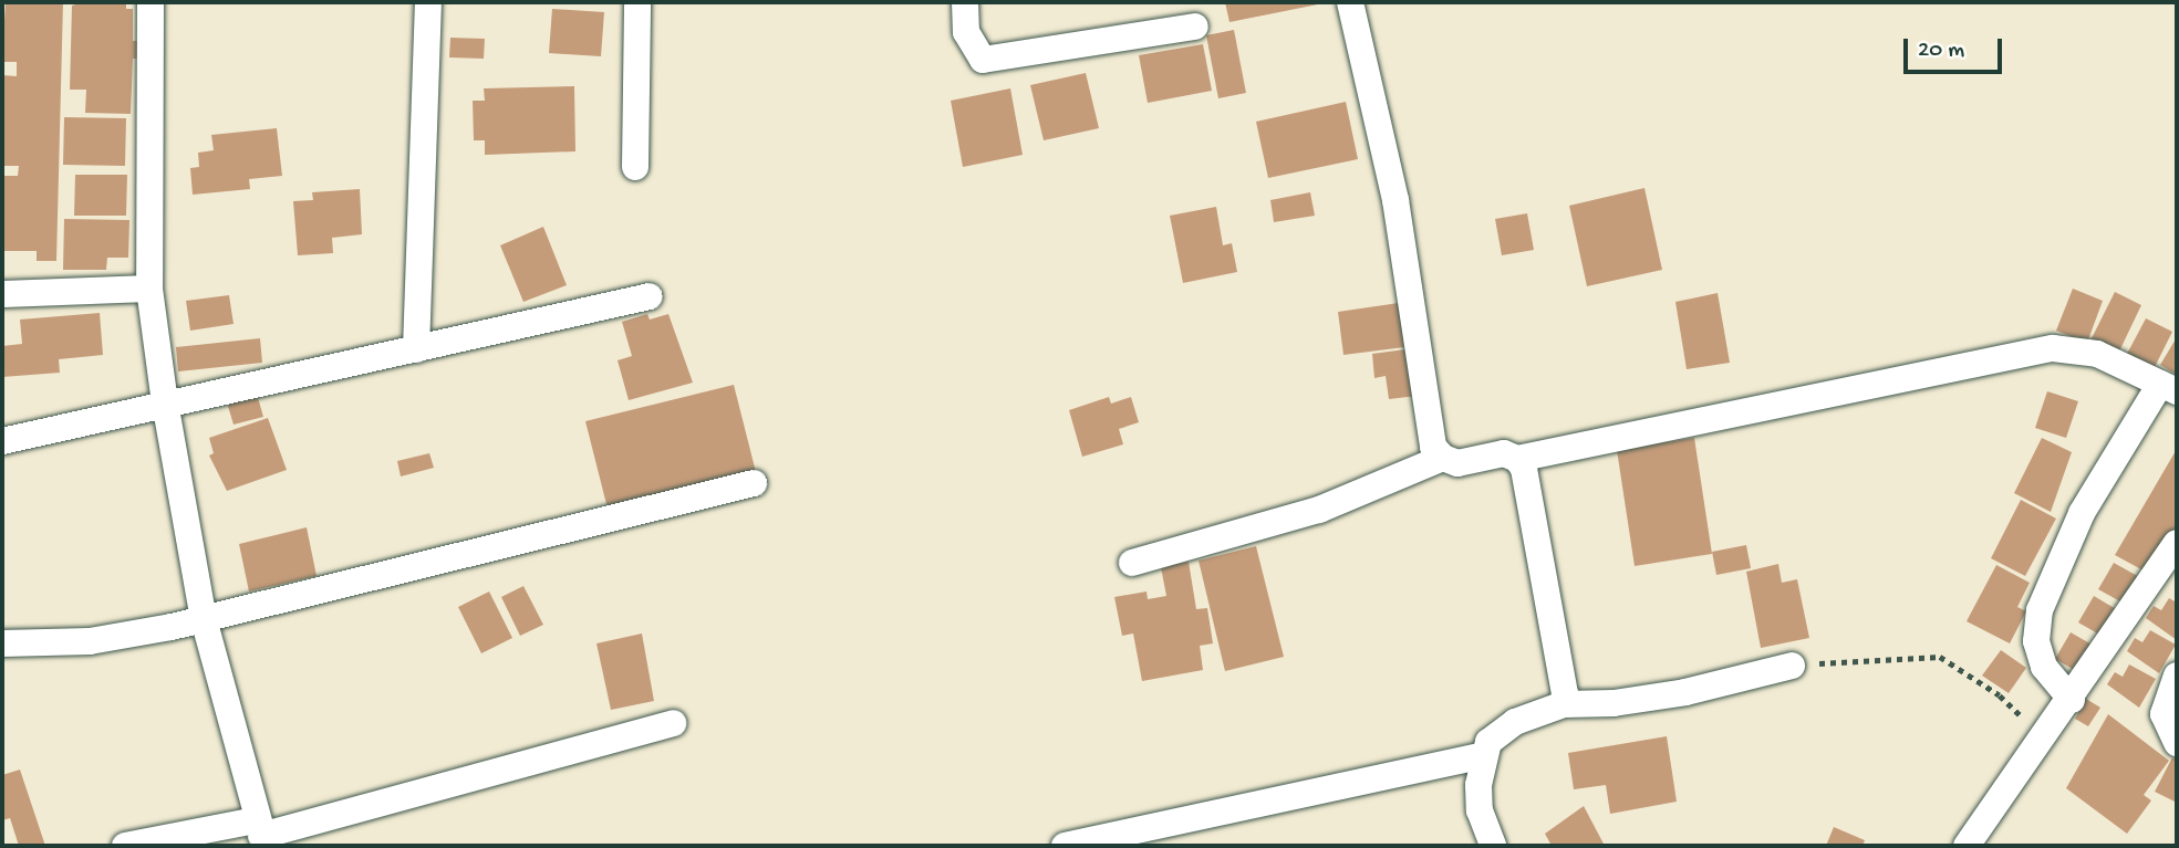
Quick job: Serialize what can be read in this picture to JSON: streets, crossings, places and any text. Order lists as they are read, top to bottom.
{
  "scale_bar": "20 m"
}
